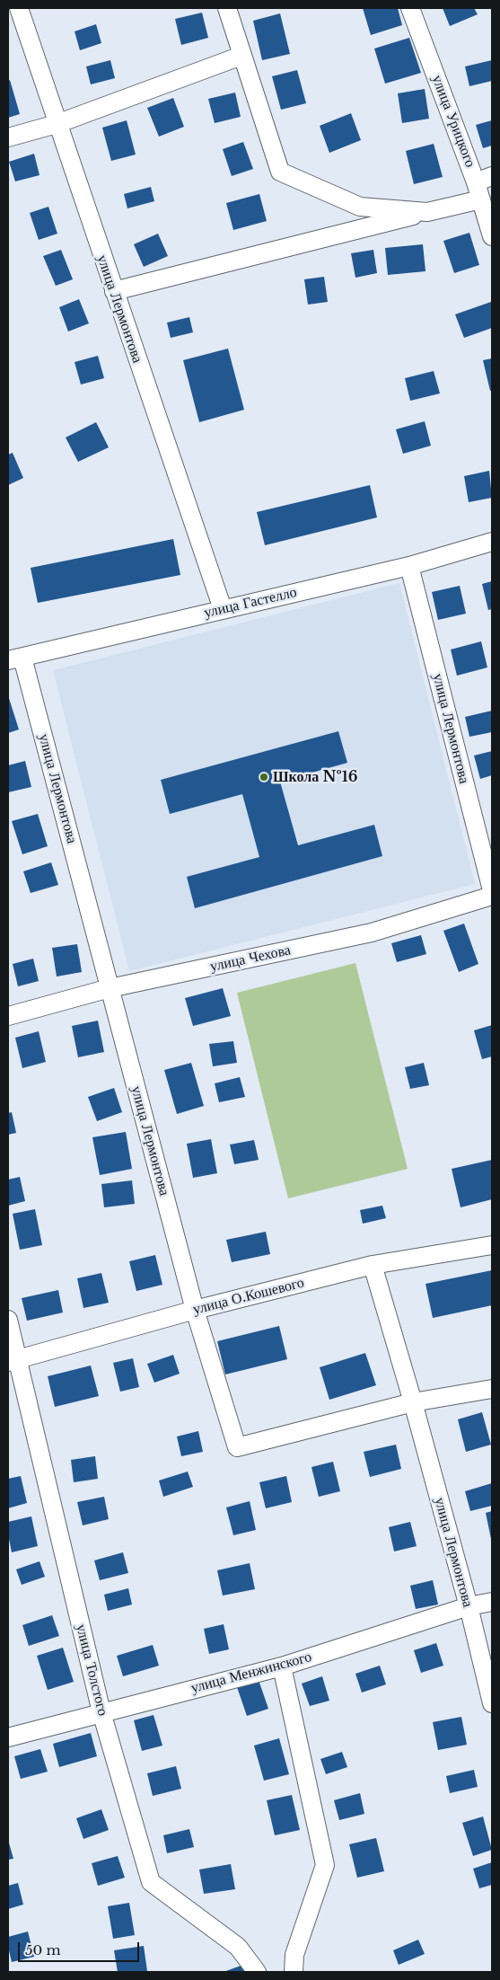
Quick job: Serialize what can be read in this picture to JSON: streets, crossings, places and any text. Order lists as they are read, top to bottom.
{
  "streets": {
    "street": [
      "улица Урицкого",
      "улица Лермонтова",
      "улица Гастелло",
      "улица Чехова",
      "улица О.Кошевого",
      "улица Толстого",
      "улица Менжинского"
    ]
  },
  "crossings": [
    ["улица Лермонтова", "улица Гастелло"],
    ["улица Лермонтова", "улица Чехова"],
    ["улица Лермонтова", "улица О.Кошевого"],
    ["улица Лермонтова", "улица Менжинского"],
    ["улица О.Кошевого", "улица Толстого"],
    ["улица Толстого", "улица Менжинского"]
  ],
  "places": ["Школа №16"],
  "scale_bar": "50 m"
}
